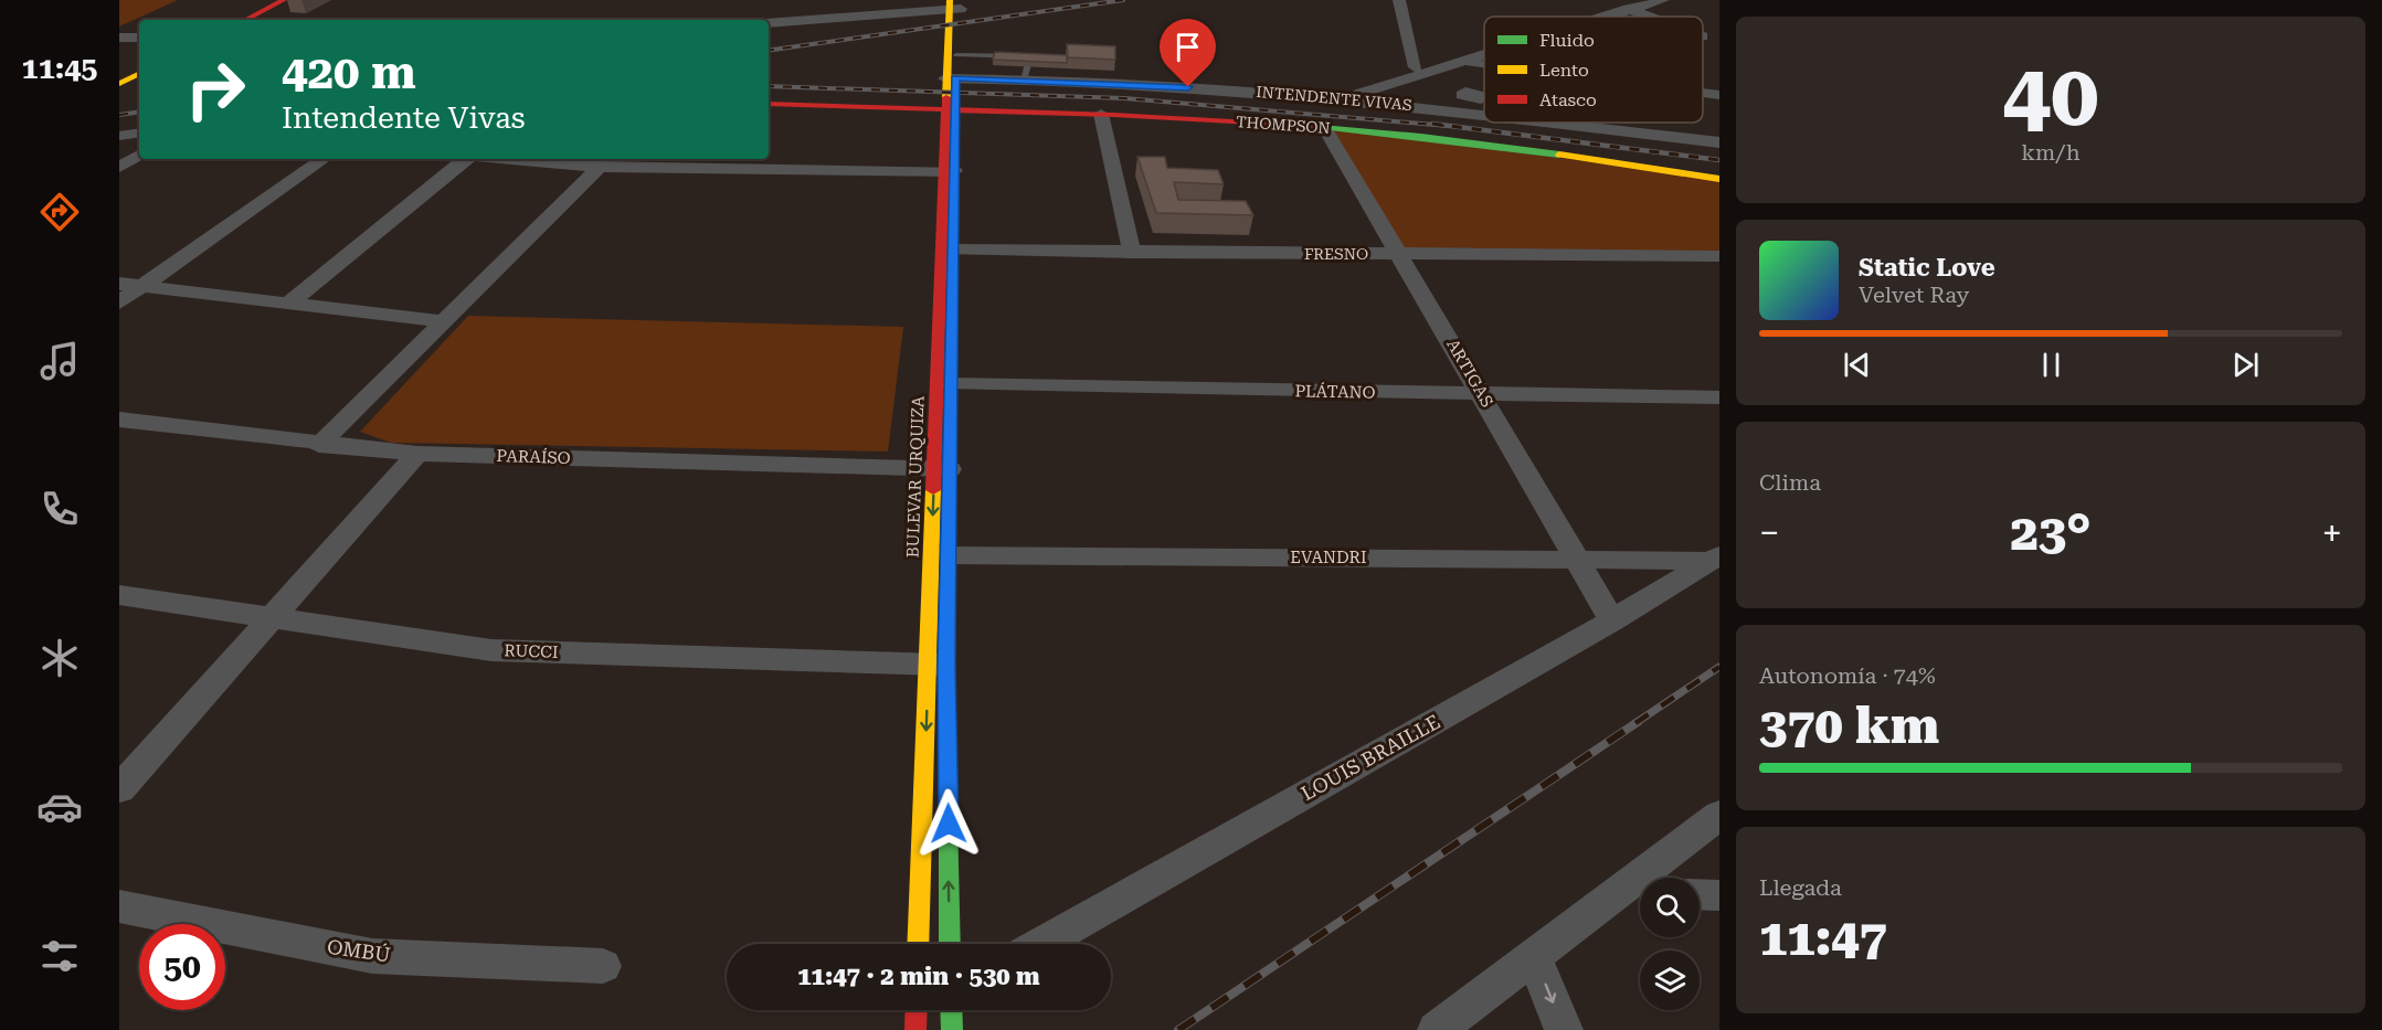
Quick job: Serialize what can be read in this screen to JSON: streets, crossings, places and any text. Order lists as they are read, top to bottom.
{
  "streets": {
    "main road": ["THOMPSON", "BULEVAR URQUIZA"],
    "street": [
      "INTENDENTE VIVAS",
      "FRESNO",
      "ARTIGAS",
      "PLÁTANO",
      "PARAÍSO",
      "EVANDRI",
      "RUCCI",
      "LOUIS BRAILLE",
      "OMBÚ"
    ]
  },
  "crossings": [
    ["INTENDENTE VIVAS", "BULEVAR URQUIZA"],
    ["THOMPSON", "ARTIGAS"],
    ["THOMPSON", "BULEVAR URQUIZA"],
    ["FRESNO", "ARTIGAS"],
    ["FRESNO", "BULEVAR URQUIZA"],
    ["ARTIGAS", "PLÁTANO"],
    ["ARTIGAS", "EVANDRI"],
    ["ARTIGAS", "LOUIS BRAILLE"],
    ["PLÁTANO", "BULEVAR URQUIZA"],
    ["PARAÍSO", "BULEVAR URQUIZA"],
    ["BULEVAR URQUIZA", "RUCCI"],
    ["EVANDRI", "LOUIS BRAILLE"]
  ],
  "legend": ["Fluido", "Lento", "Atasco"],
  "page": {
    "tabs": "11:45",
    "tile": [
      ["40", "km/h"],
      "Clima",
      ["Autonomía · 74%", "370 km"],
      ["Llegada", "11:47"]
    ],
    "turn": ["420 m", "Intendente Vivas"],
    "song": ["Static Love", "Velvet Ray"],
    "heat": ["−", "23°", "+"],
    "limit": "50",
    "trip": "11:47 · 2 min · 530 m"
  }
}
